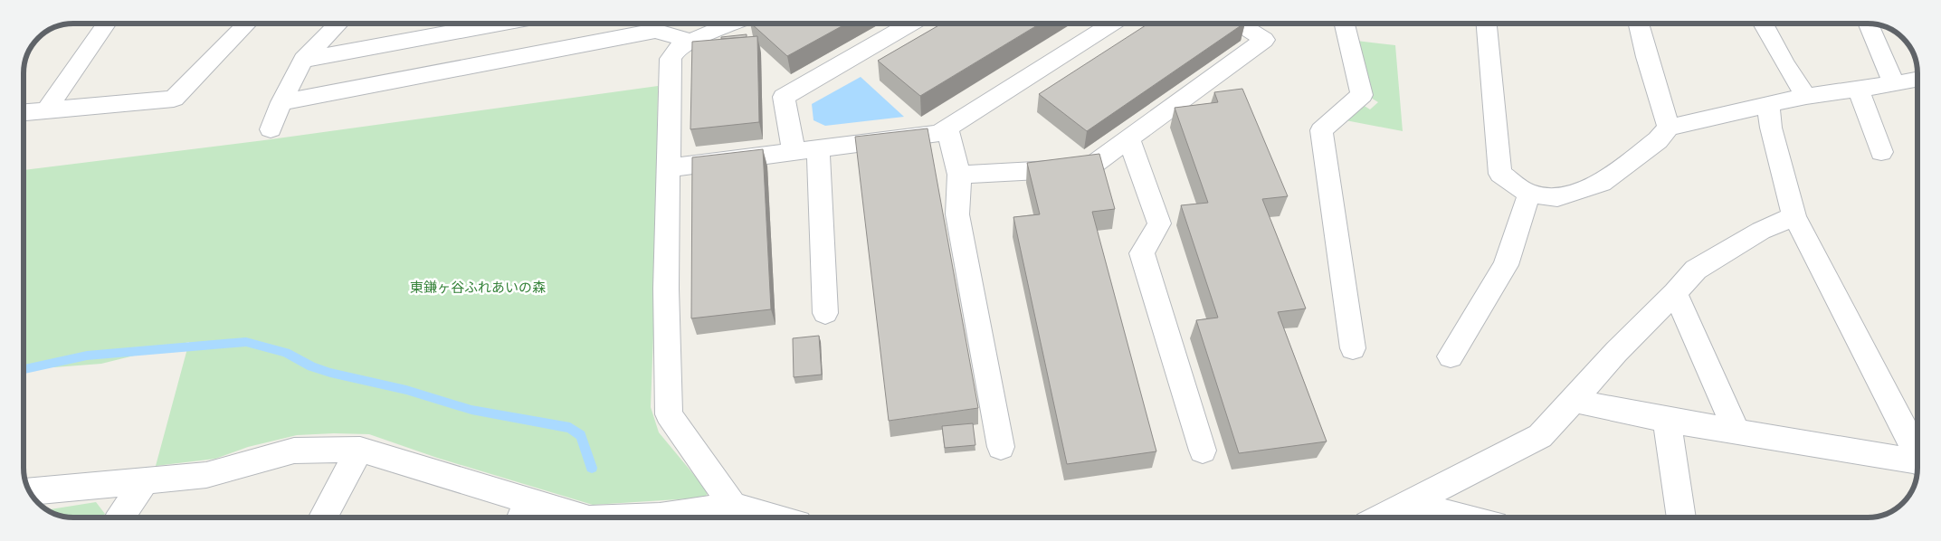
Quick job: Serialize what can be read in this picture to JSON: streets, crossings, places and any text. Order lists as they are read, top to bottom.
{
  "parks": ["東鎌ヶ谷ふれあいの森"]
}
